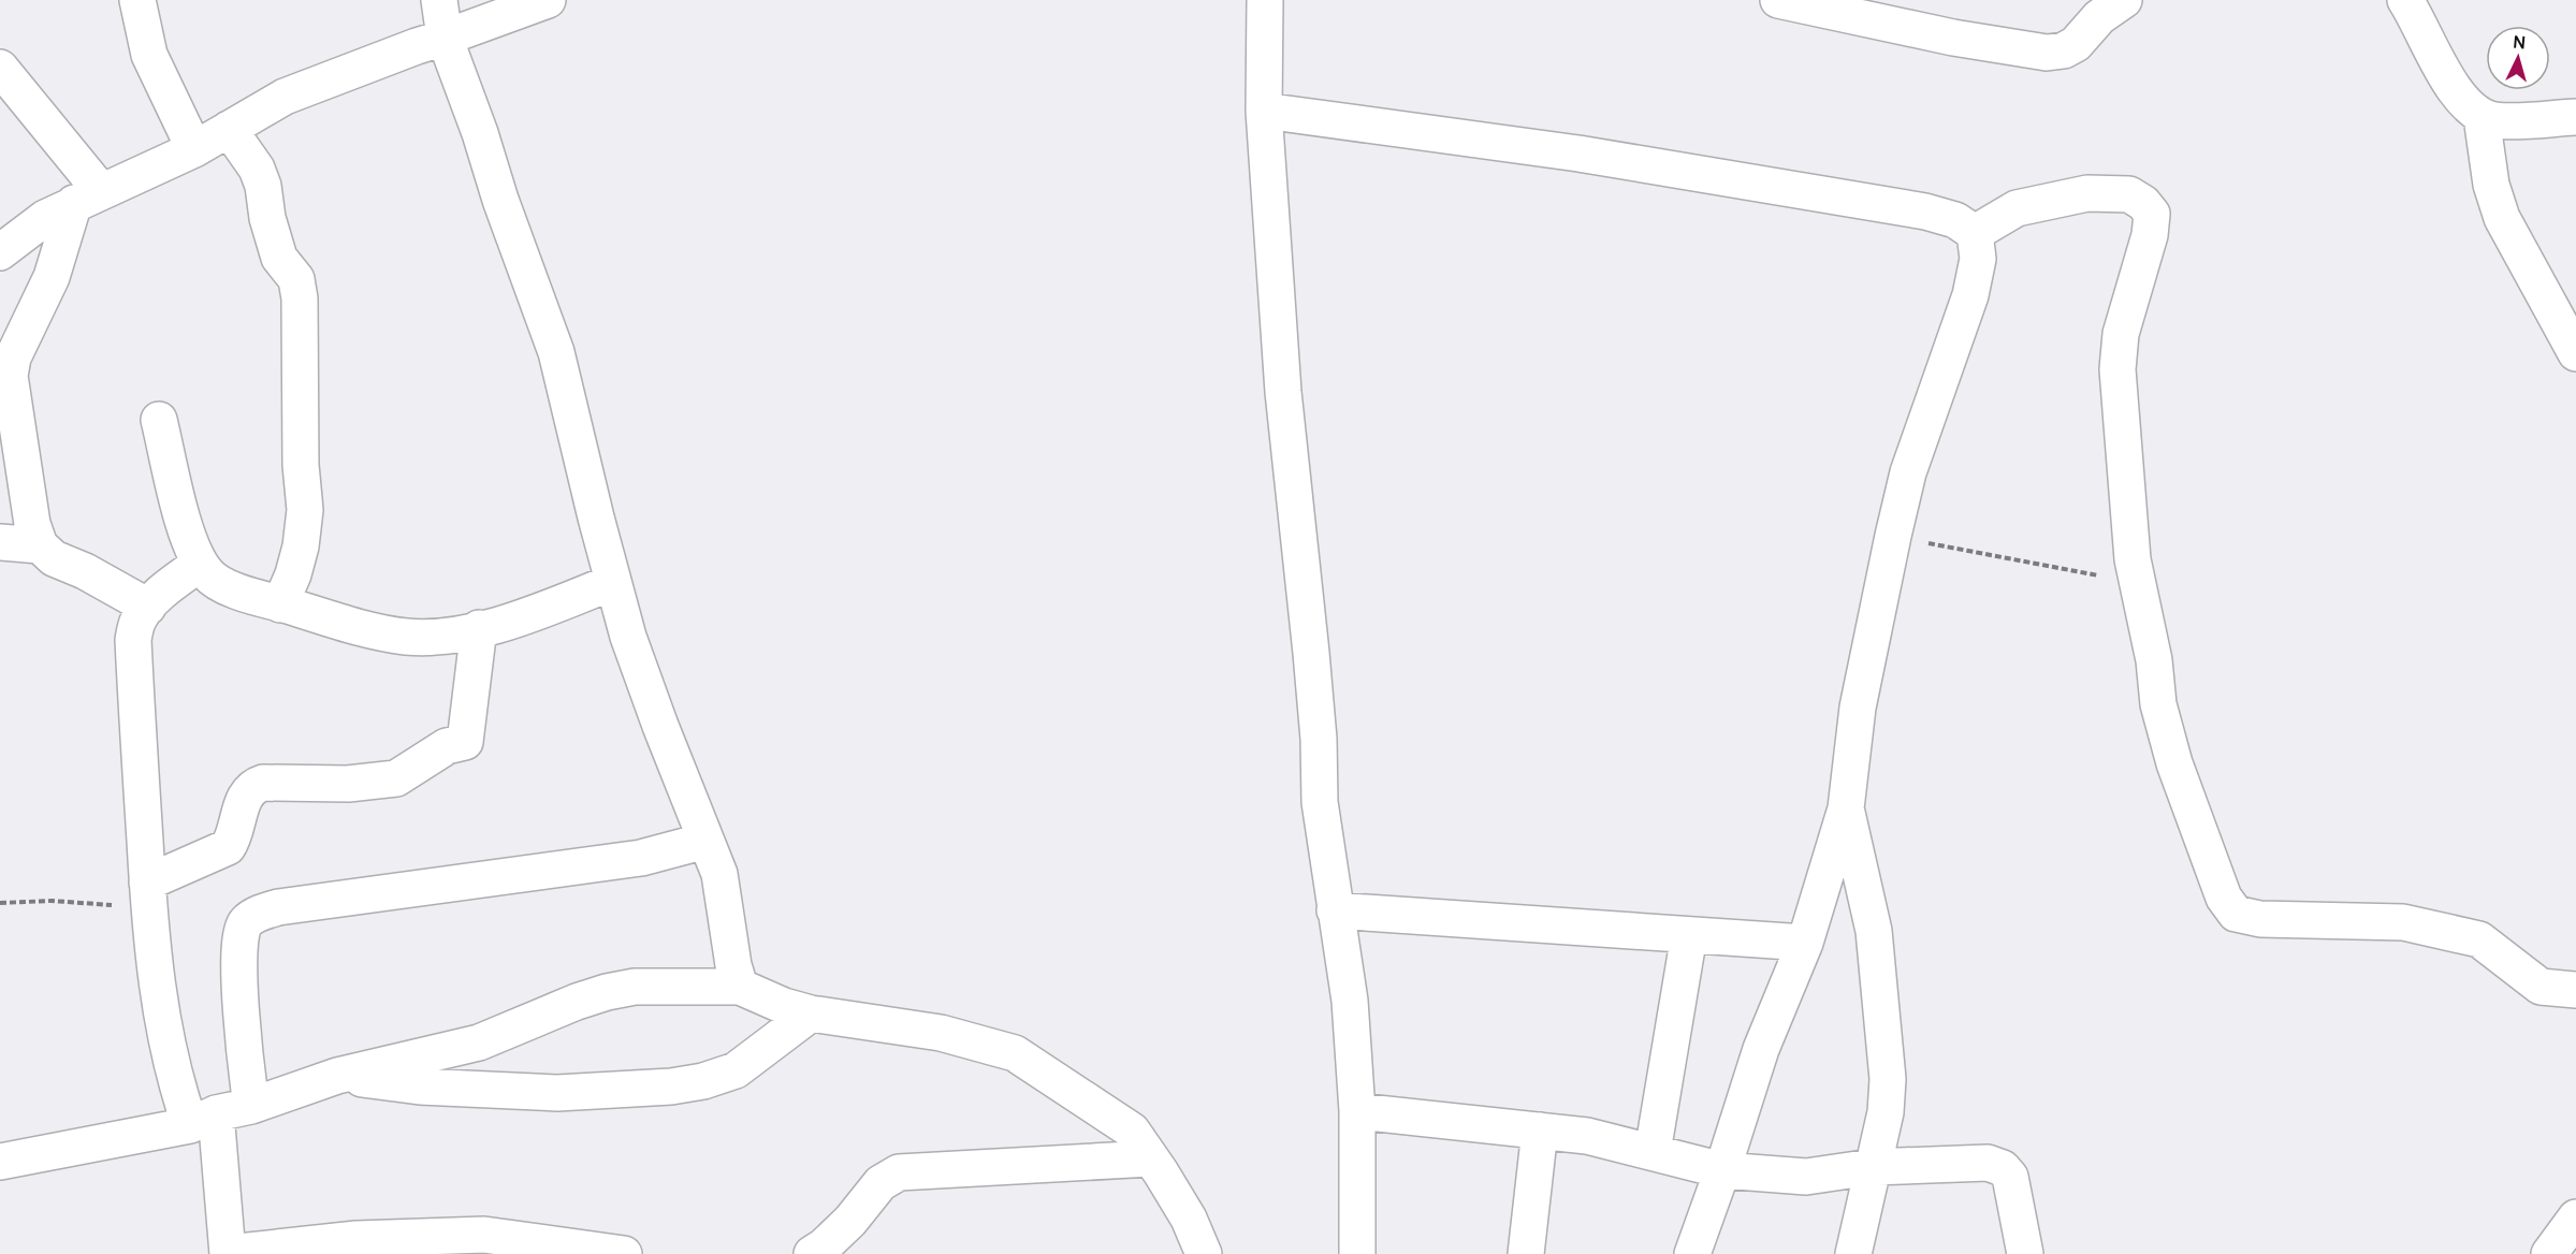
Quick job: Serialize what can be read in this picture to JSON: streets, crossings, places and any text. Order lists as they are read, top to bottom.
{
  "north": "top"
}
